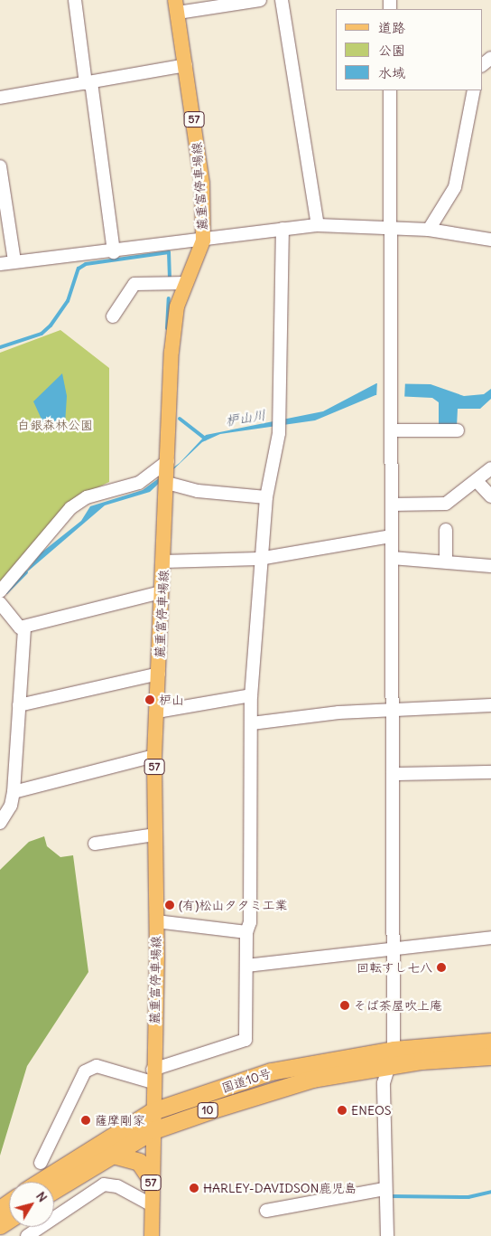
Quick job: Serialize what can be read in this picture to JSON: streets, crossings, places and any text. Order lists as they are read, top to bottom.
{
  "streets": {
    "highway": ["国道10号", "10"],
    "main road": ["57", "麓重富停車場線"]
  },
  "crossings": [
    ["麓重富停車場線", "国道10号"]
  ],
  "water": ["枦山川"],
  "parks": ["白銀森林公園"],
  "places": [
    "枦山",
    "(有)松山タタミ工業",
    "回転すし七八",
    "そば茶屋吹上庵",
    "ENEOS",
    "薩摩剛家",
    "HARLEY-DAVIDSON鹿児島"
  ],
  "legend": ["道路", "公園", "水域"],
  "north": "top right"
}
